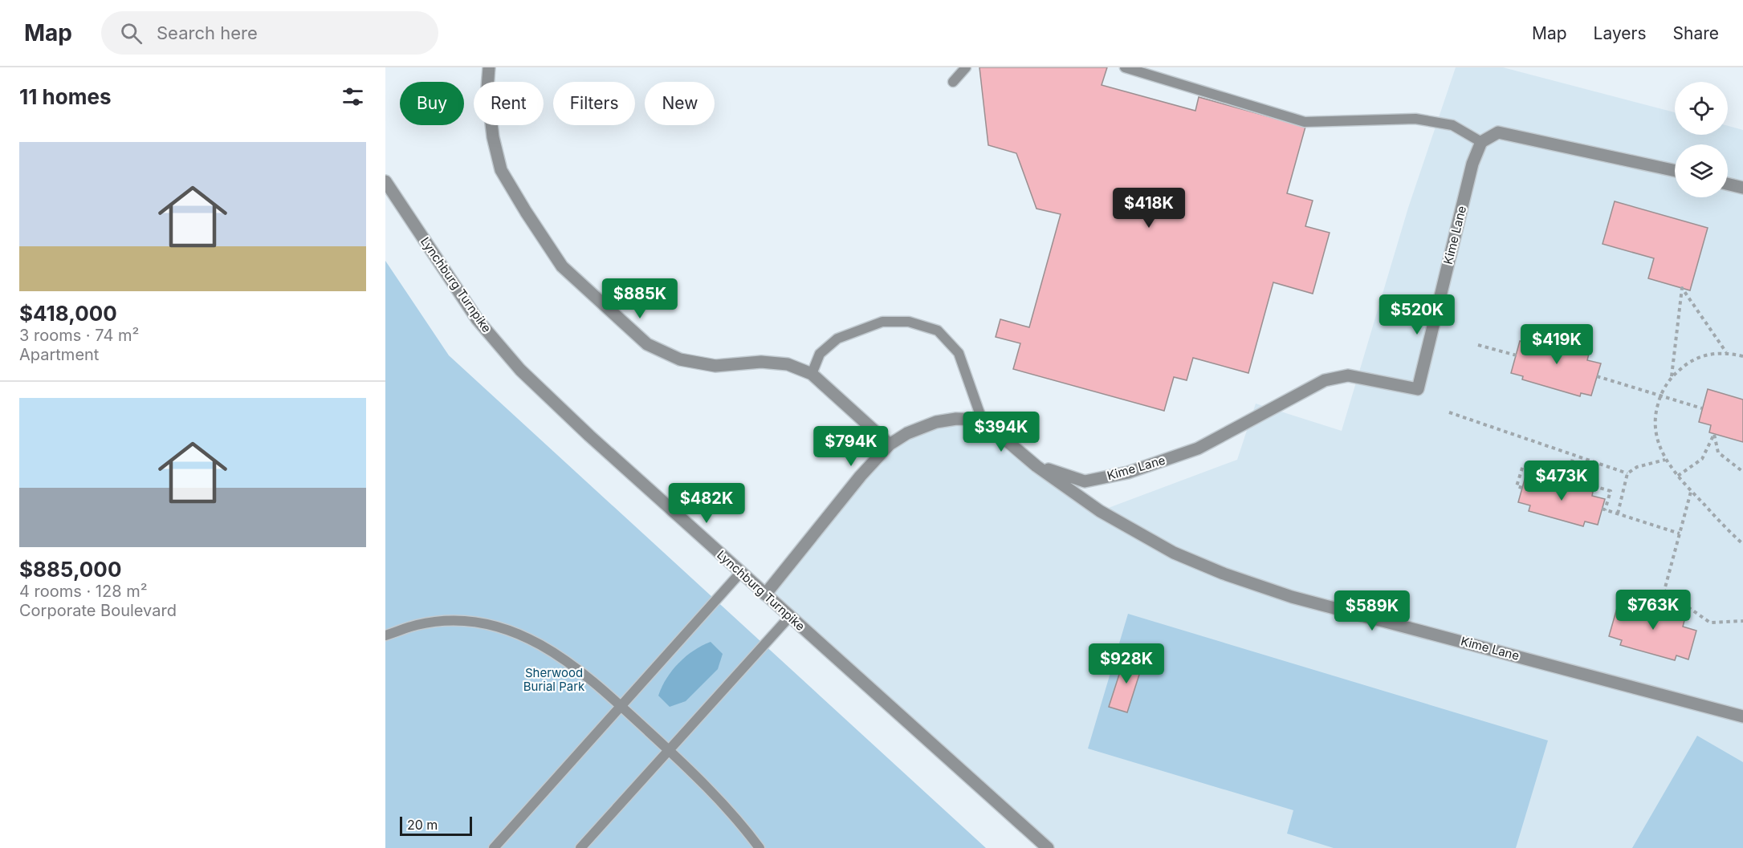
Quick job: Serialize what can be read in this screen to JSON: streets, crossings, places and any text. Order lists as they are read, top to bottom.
{
  "streets": {
    "street": ["Kime Lane", "Lynchburg Turnpike"]
  },
  "parks": ["Sherwood Burial Park"],
  "scale_bar": "20 m",
  "page": {
    "header": "Map",
    "search": "Search here",
    "nav": ["Map", "Layers", "Share"],
    "heading": "11 homes",
    "chip": [
      "Buy",
      "Rent",
      "Filters",
      "New"
    ],
    "list": [
      {
        "name": "$418,000",
        "note": "3 rooms · 74 m² · Apartment"
      },
      {
        "name": "$885,000",
        "note": "4 rooms · 128 m² · Corporate Boulevard"
      }
    ],
    "price": [
      "$418K",
      "$885K",
      "$520K",
      "$419K",
      "$394K",
      "$794K",
      "$473K",
      "$482K",
      "$763K",
      "$589K",
      "$928K"
    ],
    "scale": "20 m"
  }
}
